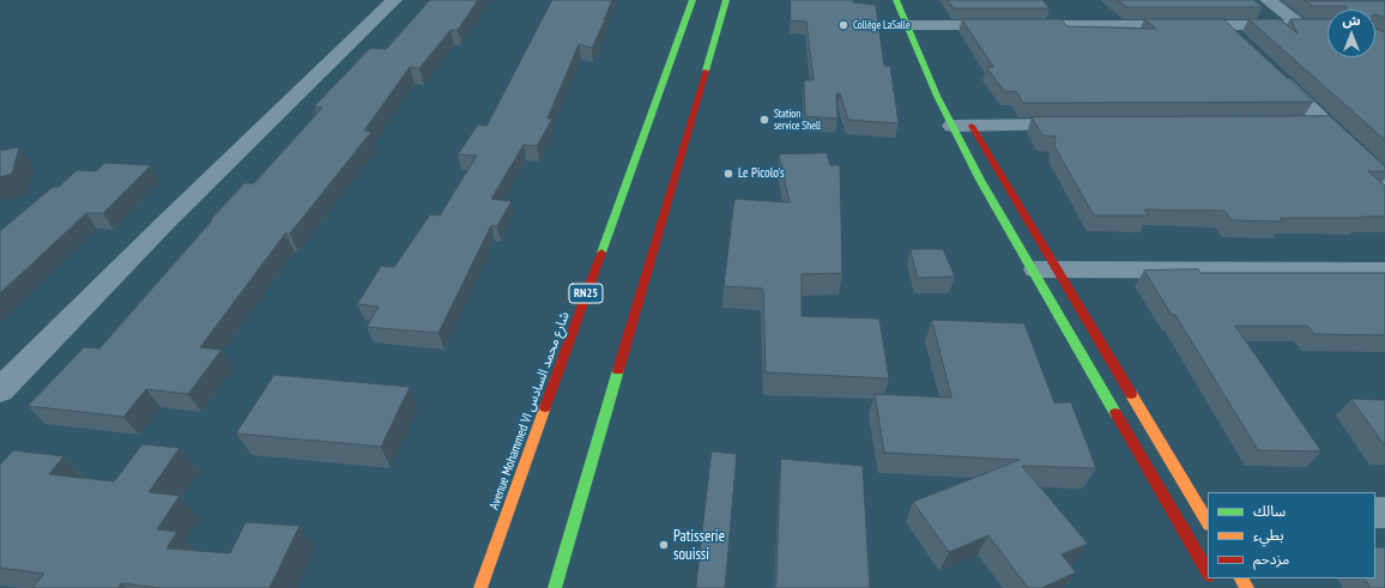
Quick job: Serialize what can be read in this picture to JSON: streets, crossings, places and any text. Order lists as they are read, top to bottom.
{
  "streets": {
    "main road": ["RN25", "Avenue Mohammed VI شارع محمد السادس"]
  },
  "places": [
    "Collège LaSalle",
    "Station service Shell",
    "Le Picolo's",
    "Patisserie souissi"
  ],
  "legend": ["سالك", "بطيء", "مزدحم"],
  "north": "top"
}
